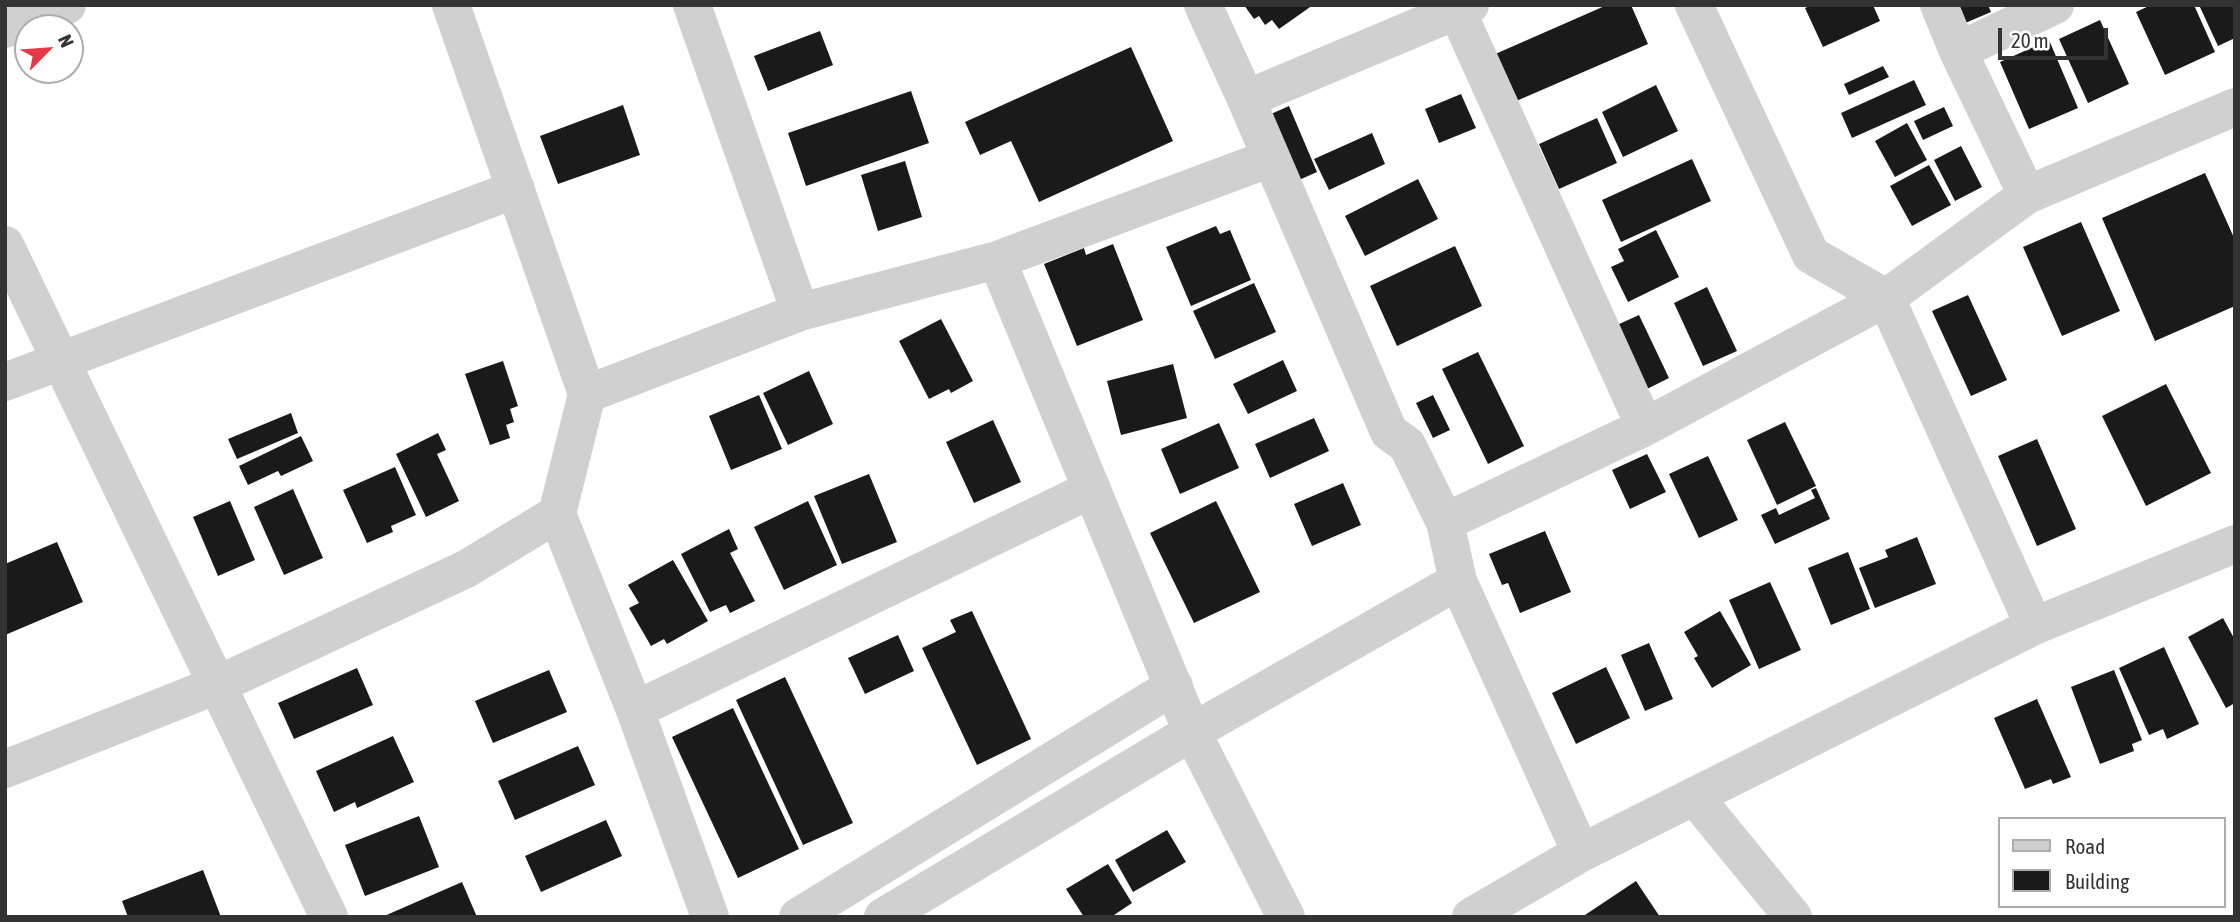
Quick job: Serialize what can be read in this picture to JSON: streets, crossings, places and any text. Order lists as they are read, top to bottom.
{
  "legend": ["Road", "Building"],
  "scale_bar": "20 m",
  "north": "top right"
}
